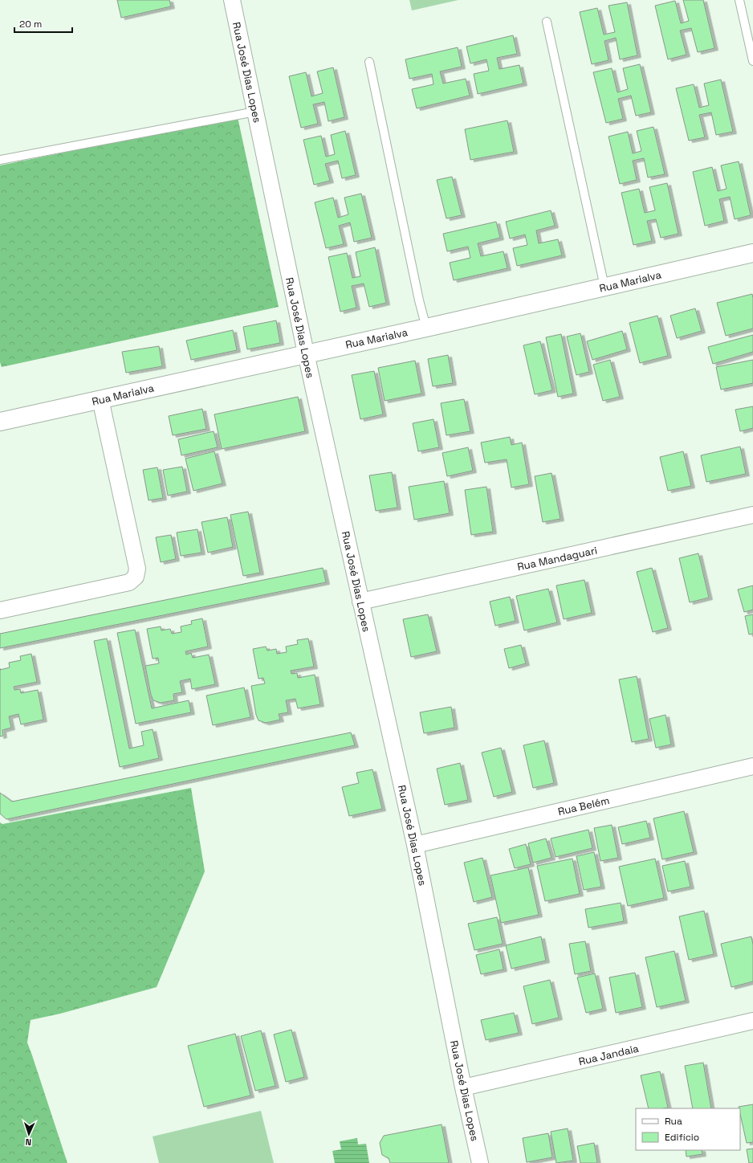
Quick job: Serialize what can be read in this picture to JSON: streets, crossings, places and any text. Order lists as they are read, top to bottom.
{
  "streets": {
    "street": [
      "Rua José Dias Lopes",
      "Rua Marialva",
      "Rua Mandaguari",
      "Rua Belém",
      "Rua Jandaia"
    ]
  },
  "crossings": [
    ["Rua José Dias Lopes", "Rua Marialva"],
    ["Rua José Dias Lopes", "Rua Mandaguari"],
    ["Rua José Dias Lopes", "Rua Belém"],
    ["Rua José Dias Lopes", "Rua Jandaia"]
  ],
  "legend": ["Rua", "Edifício"],
  "scale_bar": "20 m",
  "north": "bottom"
}
